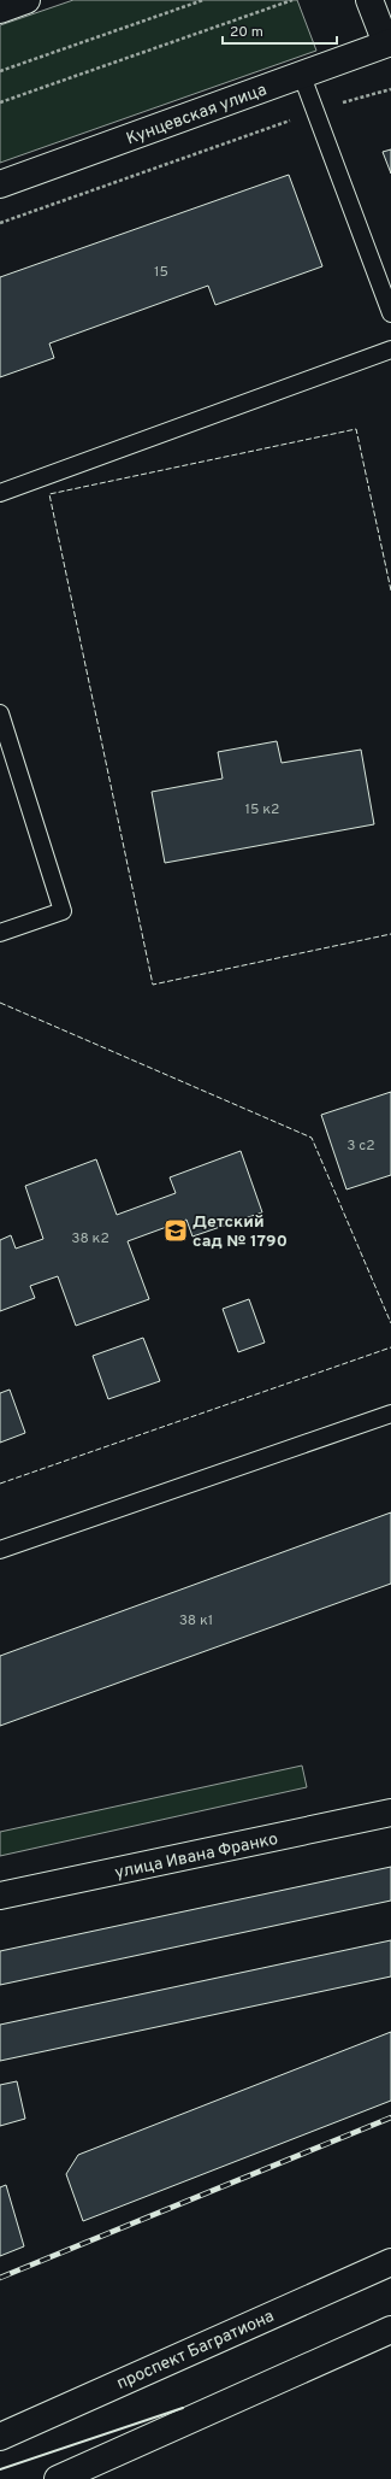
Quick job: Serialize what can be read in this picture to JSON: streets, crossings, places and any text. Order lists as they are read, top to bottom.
{
  "streets": {
    "street": ["Кунцевская улица", "улица Ивана Франко", "проспект Багратиона"]
  },
  "places": {
    "school or university": ["Детский сад № 1790"]
  },
  "house_numbers": [
    "15",
    "15 к2",
    "3 с2",
    "38 к2",
    "38 к1"
  ],
  "scale_bar": "20 m"
}
